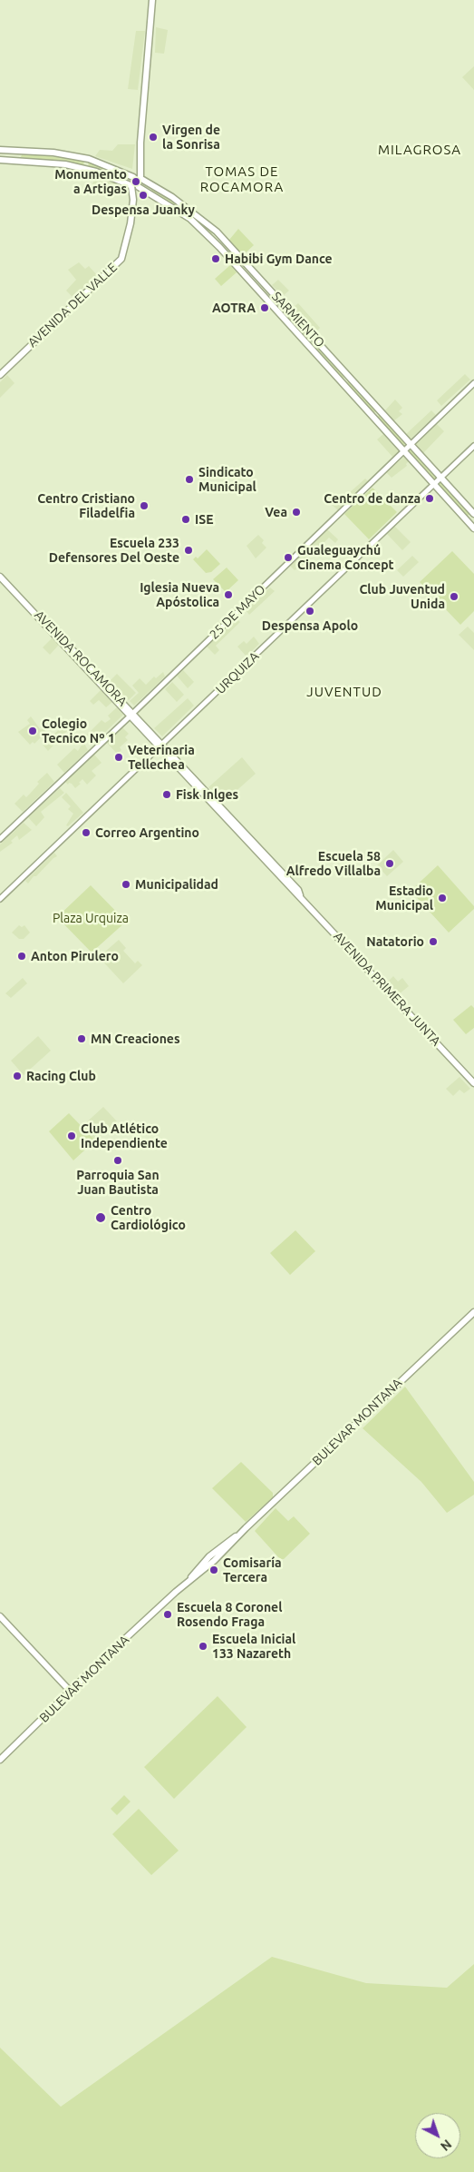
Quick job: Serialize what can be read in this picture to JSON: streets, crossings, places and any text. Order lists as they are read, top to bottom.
{
  "streets": {
    "main road": [
      "AVENIDA DEL VALLE",
      "SARMIENTO",
      "AVENIDA ROCAMORA",
      "AVENIDA PRIMERA JUNTA",
      "BULEVAR MONTANA"
    ],
    "street": ["25 DE MAYO", "URQUIZA"]
  },
  "crossings": [
    ["SARMIENTO", "25 DE MAYO"],
    ["SARMIENTO", "URQUIZA"],
    ["25 DE MAYO", "AVENIDA ROCAMORA"],
    ["AVENIDA ROCAMORA", "URQUIZA"],
    ["AVENIDA ROCAMORA", "AVENIDA PRIMERA JUNTA"],
    ["URQUIZA", "AVENIDA PRIMERA JUNTA"]
  ],
  "districts": ["MILAGROSA", "TOMAS DE ROCAMORA", "JUVENTUD"],
  "parks": ["Plaza Urquiza"],
  "places": [
    "Virgen de la Sonrisa",
    "Monumento a Artigas",
    "Despensa Juanky",
    "Habibi Gym Dance",
    "AOTRA",
    "Sindicato Municipal",
    "Centro de danza",
    "Centro Cristiano Filadelfia",
    "Vea",
    "ISE",
    "Escuela 233 Defensores Del Oeste",
    "Gualeguaychú Cinema Concept",
    "Iglesia Nueva Apóstolica",
    "Club Juventud Unida",
    "Despensa Apolo",
    "Colegio Tecnico Nº 1",
    "Veterinaria Tellechea",
    "Fisk Inlges",
    "Correo Argentino",
    "Escuela 58 Alfredo Villalba",
    "Municipalidad",
    "Estadio Municipal",
    "Natatorio",
    "Anton Pirulero",
    "MN Creaciones",
    "Racing Club",
    "Club Atlético Independiente",
    "Parroquia San Juan Bautista",
    "Centro Cardiológico",
    "Comisaría Tercera",
    "Escuela 8 Coronel Rosendo Fraga",
    "Escuela Inicial 133 Nazareth"
  ],
  "north": "bottom right"
}
